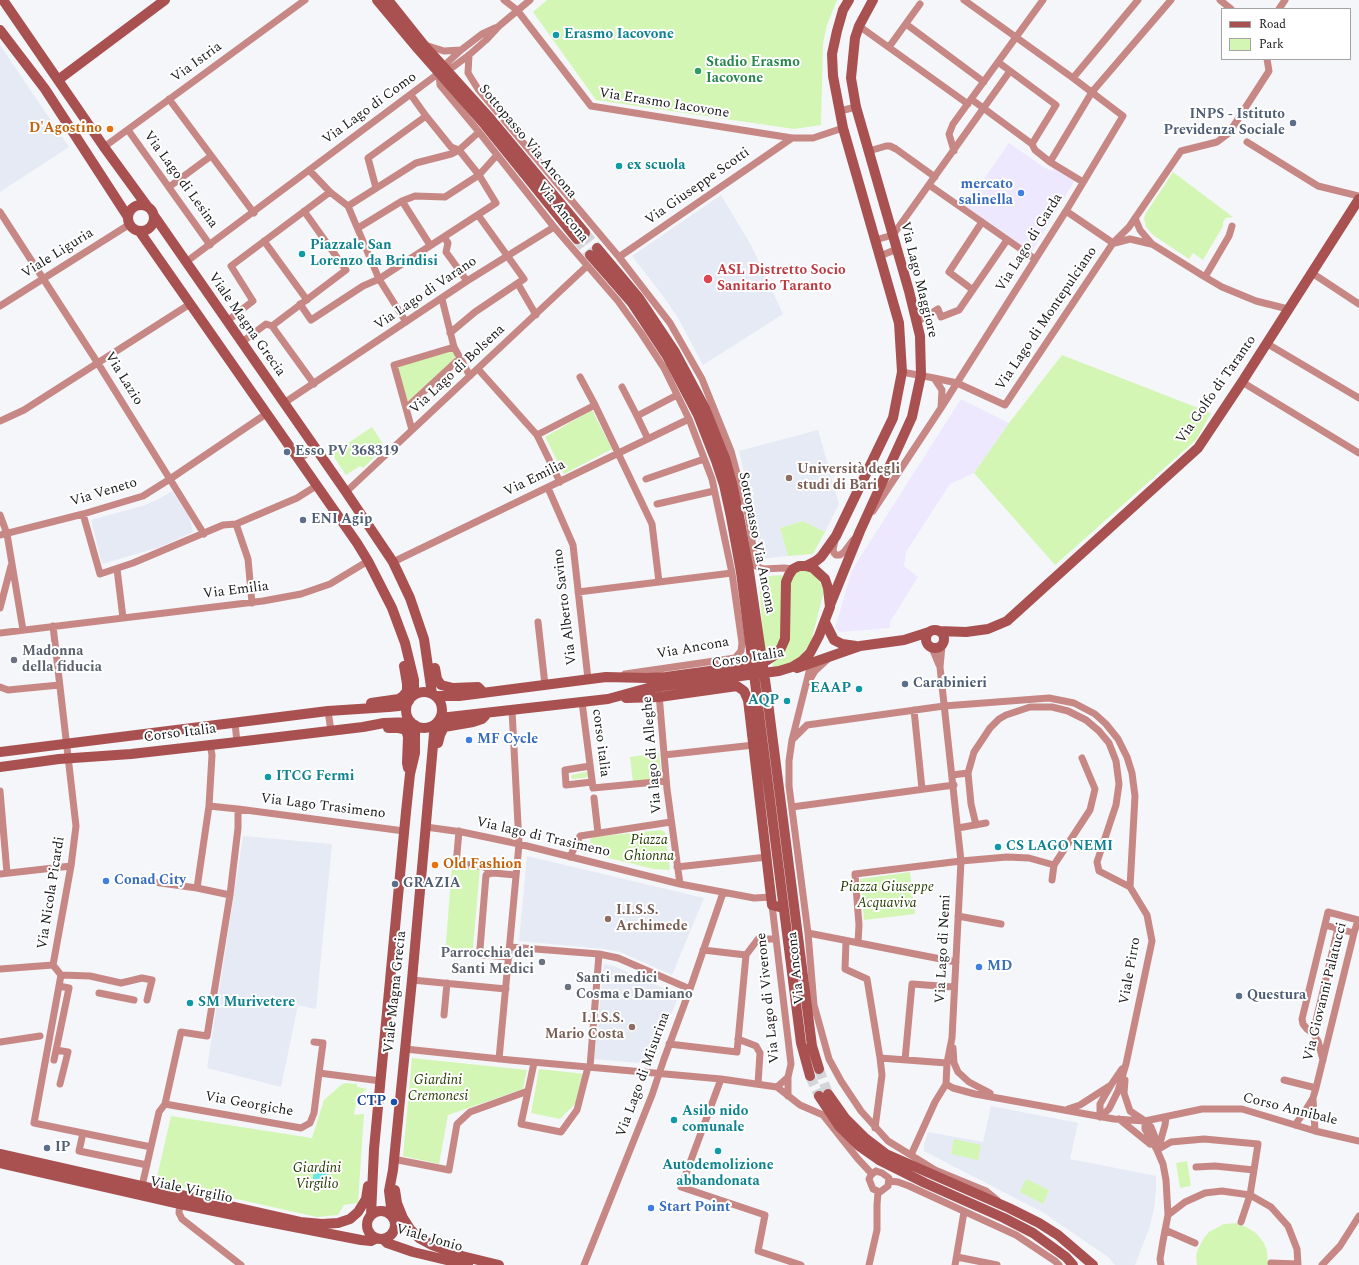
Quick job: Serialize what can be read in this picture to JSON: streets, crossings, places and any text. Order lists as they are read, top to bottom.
{
  "streets": {
    "street": [
      "Via Istria",
      "Via Erasmo Iacovone",
      "Via Lago di Como",
      "Sottopasso Via Ancona",
      "Via Lago di Lesina",
      "Via Giuseppe Scotti",
      "Via Ancona",
      "Via Lago di Garda",
      "Viale Liguria",
      "Via Lago Maggiore",
      "Via Lago di Varano",
      "Via Lago di Montepulciano",
      "Viale Magna Grecia",
      "Via Lago di Bolsena",
      "Via Lazio",
      "Via Golfo di Taranto",
      "Via Emilia",
      "Via Veneto",
      "Via Alberto Savino",
      "Corso Italia",
      "corso italia",
      "Via lago di Alleghe",
      "Via Lago Trasimeno",
      "Via lago di Trasimeno",
      "Via Nicola Picardi",
      "Via Lago di Nemi",
      "Viale Pirro",
      "Via Giovanni Palatucci",
      "Via Lago di Viverone",
      "Via Lago di Misurina",
      "Via Georgiche",
      "Corso Annibale",
      "Viale Virgilio",
      "Viale Jonio"
    ]
  },
  "crossings": [
    ["Via Istria", "Via Lago di Lesina"],
    ["Via Istria", "Viale Magna Grecia"],
    ["Via Erasmo Iacovone", "Via Lago di Como"],
    ["Via Erasmo Iacovone", "Via Giuseppe Scotti"],
    ["Via Erasmo Iacovone", "Via Lago Maggiore"],
    ["Via Lago di Como", "Sottopasso Via Ancona"],
    ["Via Lago di Como", "Via Lago di Lesina"],
    ["Via Lago di Como", "Via Ancona"],
    ["Via Lago di Como", "Viale Magna Grecia"],
    ["Sottopasso Via Ancona", "Via Ancona"],
    ["Via Giuseppe Scotti", "Via Ancona"],
    ["Via Ancona", "Via Lago di Varano"],
    ["Via Ancona", "Via Lago di Bolsena"],
    ["Via Ancona", "Via Emilia"],
    ["Via Ancona", "Corso Italia"],
    ["Via Lago di Garda", "Via Lago Maggiore"],
    ["Via Lago di Garda", "Via Lago di Montepulciano"],
    ["Viale Liguria", "Viale Magna Grecia"],
    ["Viale Liguria", "Via Lazio"],
    ["Via Lago Maggiore", "Corso Italia"],
    ["Via Lago di Varano", "Viale Magna Grecia"],
    ["Viale Magna Grecia", "Via Lago di Bolsena"],
    ["Viale Magna Grecia", "Via Emilia"],
    ["Viale Magna Grecia", "Corso Italia"],
    ["Viale Magna Grecia", "Via Lago Trasimeno"],
    ["Viale Magna Grecia", "Via lago di Trasimeno"],
    ["Viale Magna Grecia", "Viale Virgilio"],
    ["Viale Magna Grecia", "Viale Jonio"],
    ["Via Lazio", "Via Veneto"],
    ["Via Golfo di Taranto", "Via Lago di Nemi"],
    ["Via Emilia", "Via Alberto Savino"],
    ["Via Emilia", "Via Nicola Picardi"],
    ["Via Alberto Savino", "Corso Italia"],
    ["Corso Italia", "corso italia"],
    ["Corso Italia", "Via lago di Alleghe"],
    ["Corso Italia", "Via Nicola Picardi"],
    ["Via lago di Trasimeno", "Via Lago di Viverone"],
    ["Via lago di Trasimeno", "Via Lago di Misurina"],
    ["Viale Pirro", "Corso Annibale"],
    ["Via Giovanni Palatucci", "Corso Annibale"],
    ["Viale Virgilio", "Viale Jonio"]
  ],
  "parks": [
    "Piazza Ghionna",
    "Piazza Giuseppe Acquaviva",
    "Giardini Cremonesi",
    "Giardini Virgilio"
  ],
  "places": [
    "Erasmo Iacovone",
    "Stadio Erasmo Iacovone",
    "INPS - Istituto Previdenza Sociale",
    "D'Agostino",
    "ex scuola",
    "mercato salinella",
    "Piazzale San Lorenzo da Brindisi",
    "ASL Distretto Socio Sanitario Taranto",
    "Esso PV 368319",
    "Università degli studi di Bari",
    "ENI Agip",
    "Madonna della fiducia",
    "Carabinieri",
    "EAAP",
    "AQP",
    "MF Cycle",
    "ITCG Fermi",
    "CS LAGO NEMI",
    "Old Fashion",
    "Conad City",
    "GRAZIA",
    "I.I.S.S. Archimede",
    "Parrocchia dei Santi Medici",
    "MD",
    "Santi medici Cosma e Damiano",
    "Questura",
    "SM Murivetere",
    "I.I.S.S. Mario Costa",
    "CTP",
    "Asilo nido comunale",
    "IP",
    "Autodemolizione abbandonata",
    "Start Point"
  ],
  "legend": ["Road", "Park"]
}
